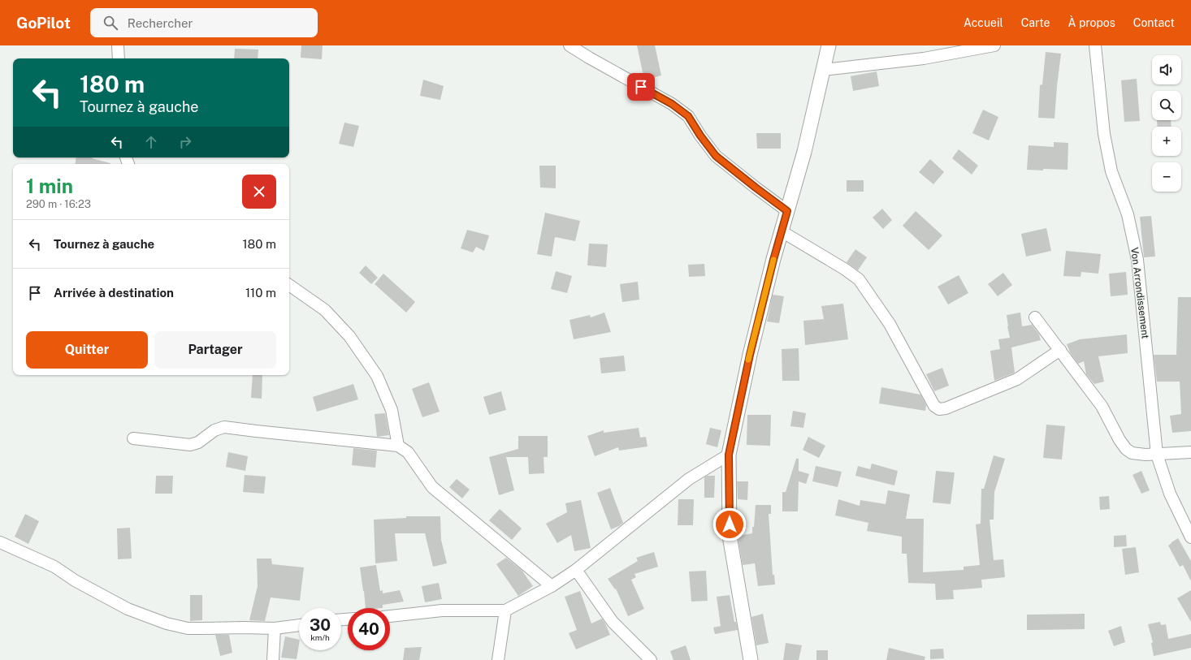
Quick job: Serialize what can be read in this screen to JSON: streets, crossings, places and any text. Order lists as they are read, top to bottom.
{
  "streets": {
    "street": ["Von Arrondissement"]
  },
  "page": {
    "header": "GoPilot",
    "search": "Rechercher",
    "nav": [
      "Accueil",
      "Carte",
      "À propos",
      "Contact"
    ],
    "map_buttons": ["+", "−"],
    "turn": ["180 m", "Tournez à gauche"],
    "heading": ["1 min", "290 m · 16:23"],
    "list": [
      {
        "name": "Tournez à gauche",
        "value": "180 m"
      },
      {
        "name": "Arrivée à destination",
        "value": "110 m"
      }
    ],
    "buttons": ["Quitter", "Partager"],
    "speed": "30 km/h",
    "limit": "40"
  }
}
